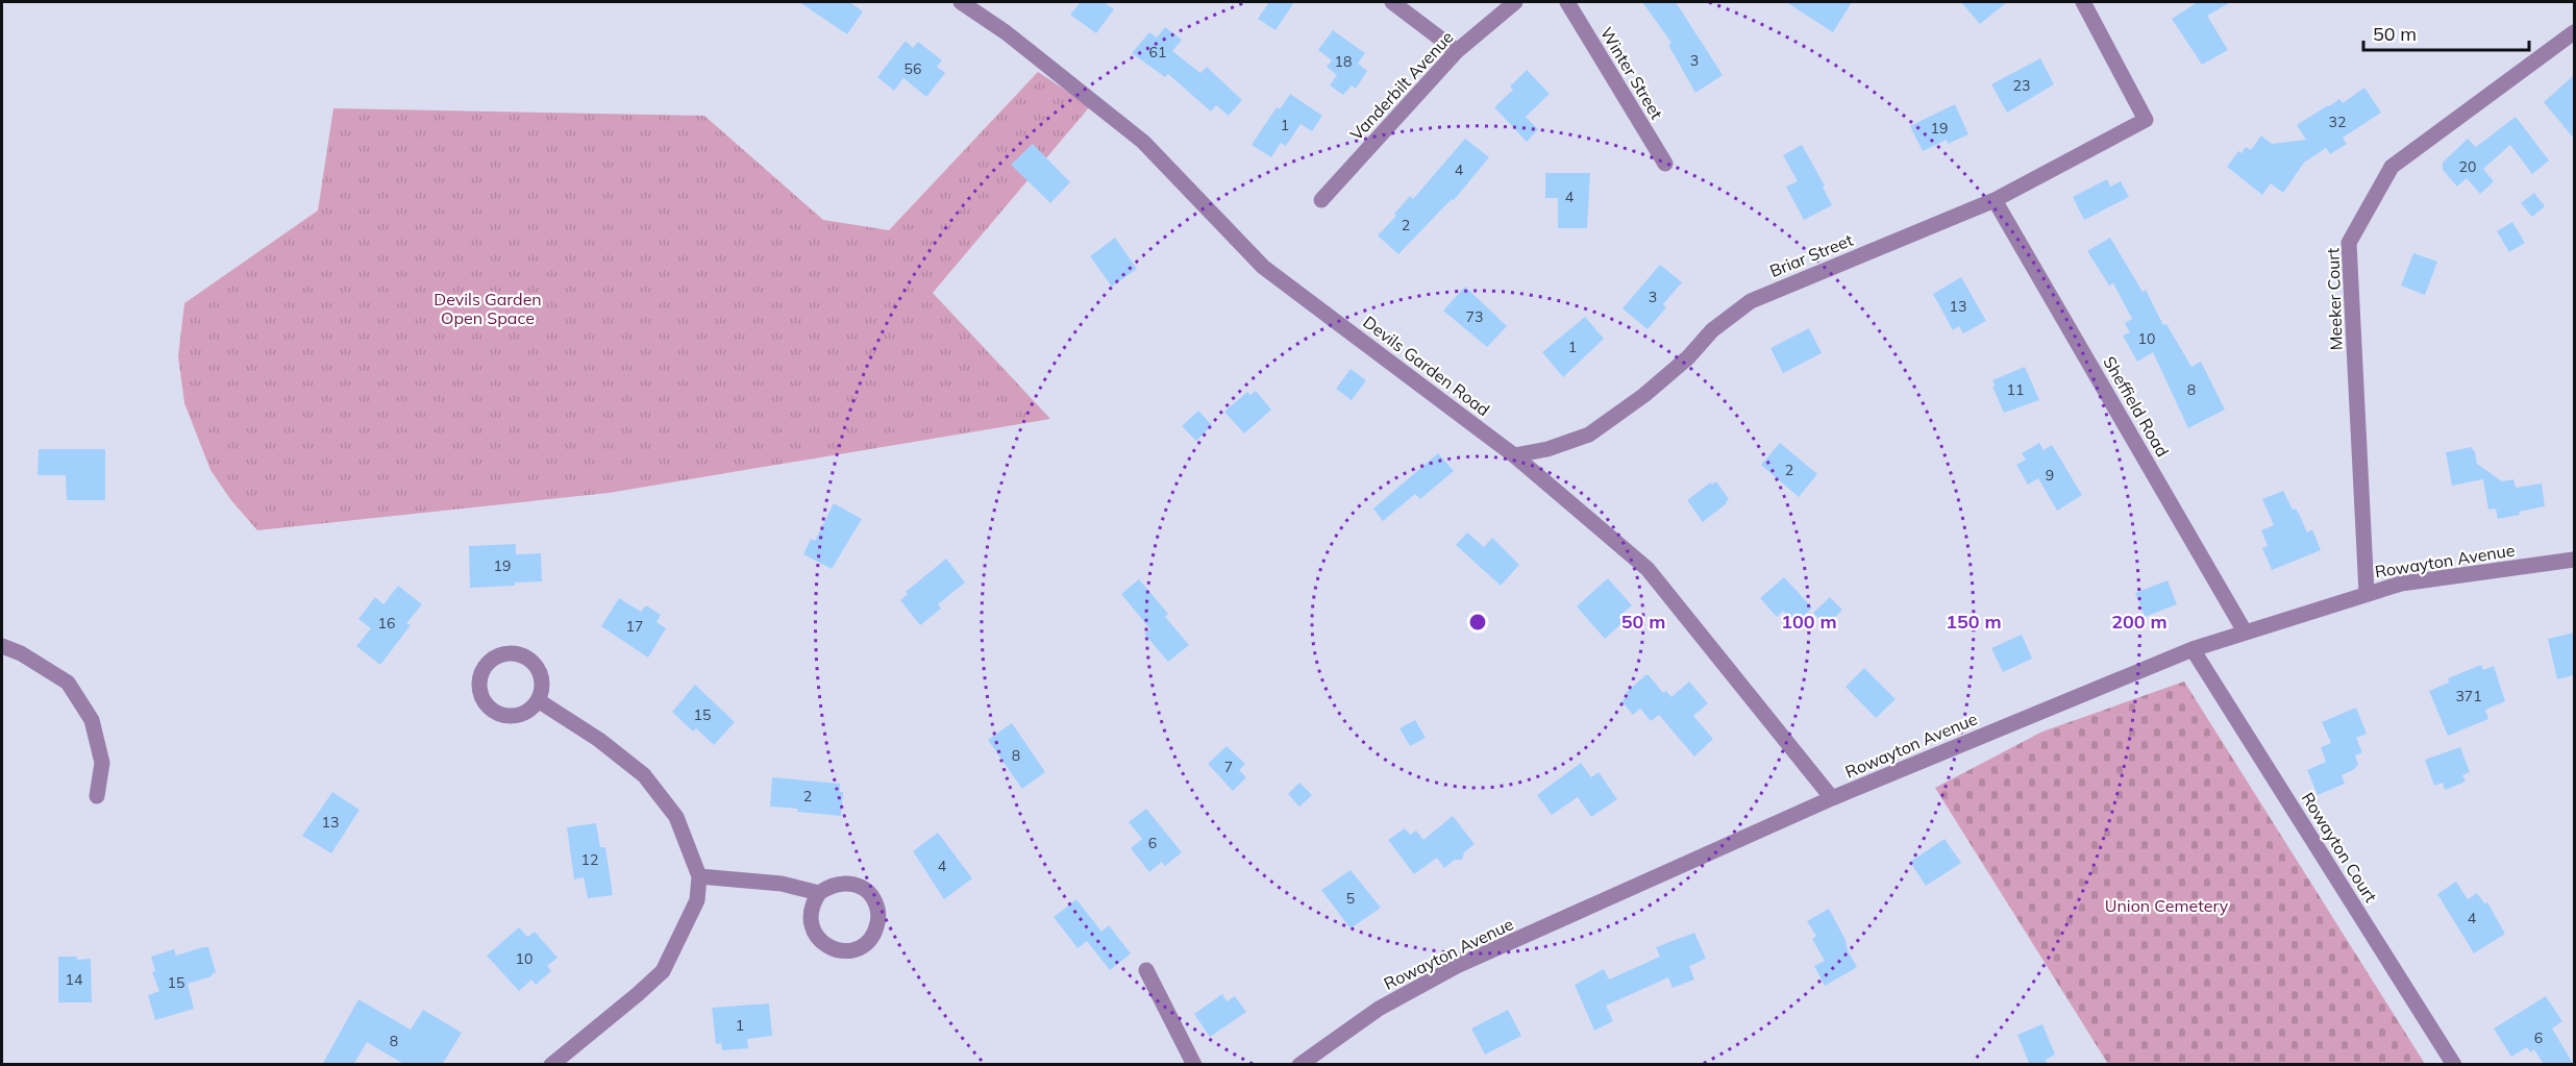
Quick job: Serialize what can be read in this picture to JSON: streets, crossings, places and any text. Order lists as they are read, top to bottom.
{
  "streets": {
    "street": [
      "Winter Street",
      "Vanderbilt Avenue",
      "Briar Street",
      "Meeker Court",
      "Devils Garden Road",
      "Sheffield Road",
      "Rowayton Avenue",
      "Rowayton Court"
    ]
  },
  "crossings": [
    ["Briar Street", "Devils Garden Road"],
    ["Briar Street", "Sheffield Road"],
    ["Meeker Court", "Rowayton Avenue"],
    ["Devils Garden Road", "Rowayton Avenue"],
    ["Sheffield Road", "Rowayton Avenue"],
    ["Rowayton Avenue", "Rowayton Court"]
  ],
  "parks": ["Devils Garden Open Space", "Union Cemetery"],
  "house_numbers": [
    "61",
    "3",
    "18",
    "56",
    "23",
    "32",
    "1",
    "19",
    "20",
    "4",
    "4",
    "2",
    "3",
    "13",
    "73",
    "10",
    "1",
    "11",
    "8",
    "2",
    "9",
    "19",
    "16",
    "17",
    "371",
    "15",
    "8",
    "7",
    "2",
    "13",
    "6",
    "12",
    "4",
    "5",
    "4",
    "10",
    "14",
    "15",
    "1",
    "6",
    "8"
  ],
  "scale_bar": "50 m",
  "rings": [
    "50 m",
    "100 m",
    "150 m",
    "200 m"
  ]
}
